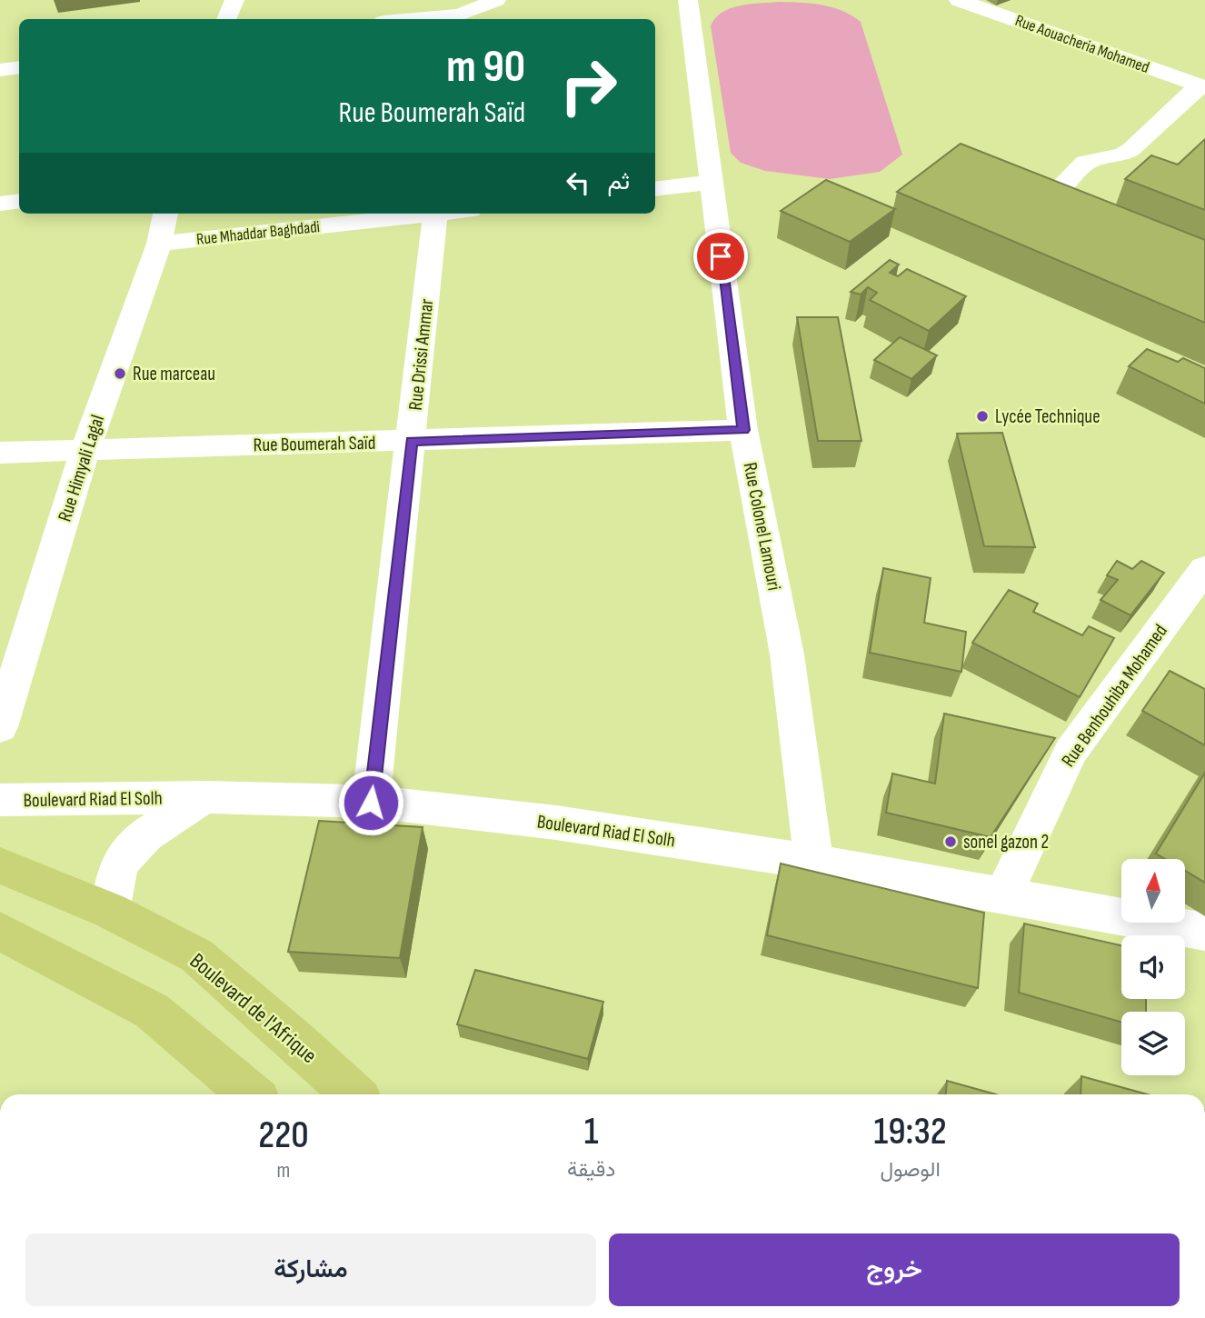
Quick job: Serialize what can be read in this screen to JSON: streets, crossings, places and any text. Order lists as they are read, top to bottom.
{
  "streets": {
    "main road": ["Boulevard de l'Afrique"],
    "street": [
      "Rue Aouacheria Mohamed",
      "Rue Mhaddar Baghdadi",
      "Rue Drissi Ammar",
      "Rue Boumerah Saïd",
      "Rue Himyali Lagal",
      "Rue Colonel Lamouri",
      "Rue Benhouhiba Mohamed",
      "Boulevard Riad El Solh"
    ]
  },
  "crossings": [
    ["Rue Mhaddar Baghdadi", "Rue Himyali Lagal"],
    ["Rue Drissi Ammar", "Rue Boumerah Saïd"],
    ["Rue Drissi Ammar", "Boulevard Riad El Solh"],
    ["Rue Boumerah Saïd", "Rue Himyali Lagal"],
    ["Rue Boumerah Saïd", "Rue Colonel Lamouri"],
    ["Rue Colonel Lamouri", "Boulevard Riad El Solh"],
    ["Rue Benhouhiba Mohamed", "Boulevard Riad El Solh"]
  ],
  "places": ["Rue marceau", "Lycée Technique", "sonel gazon 2"],
  "north": "top",
  "page": {
    "turn": ["90 m", "Rue Boumerah Saïd"],
    "then": "ثم",
    "eta": [
      "19:32",
      "الوصول",
      "1",
      "دقيقة",
      "220",
      "m"
    ],
    "buttons": ["خروج", "مشاركة"]
  }
}
